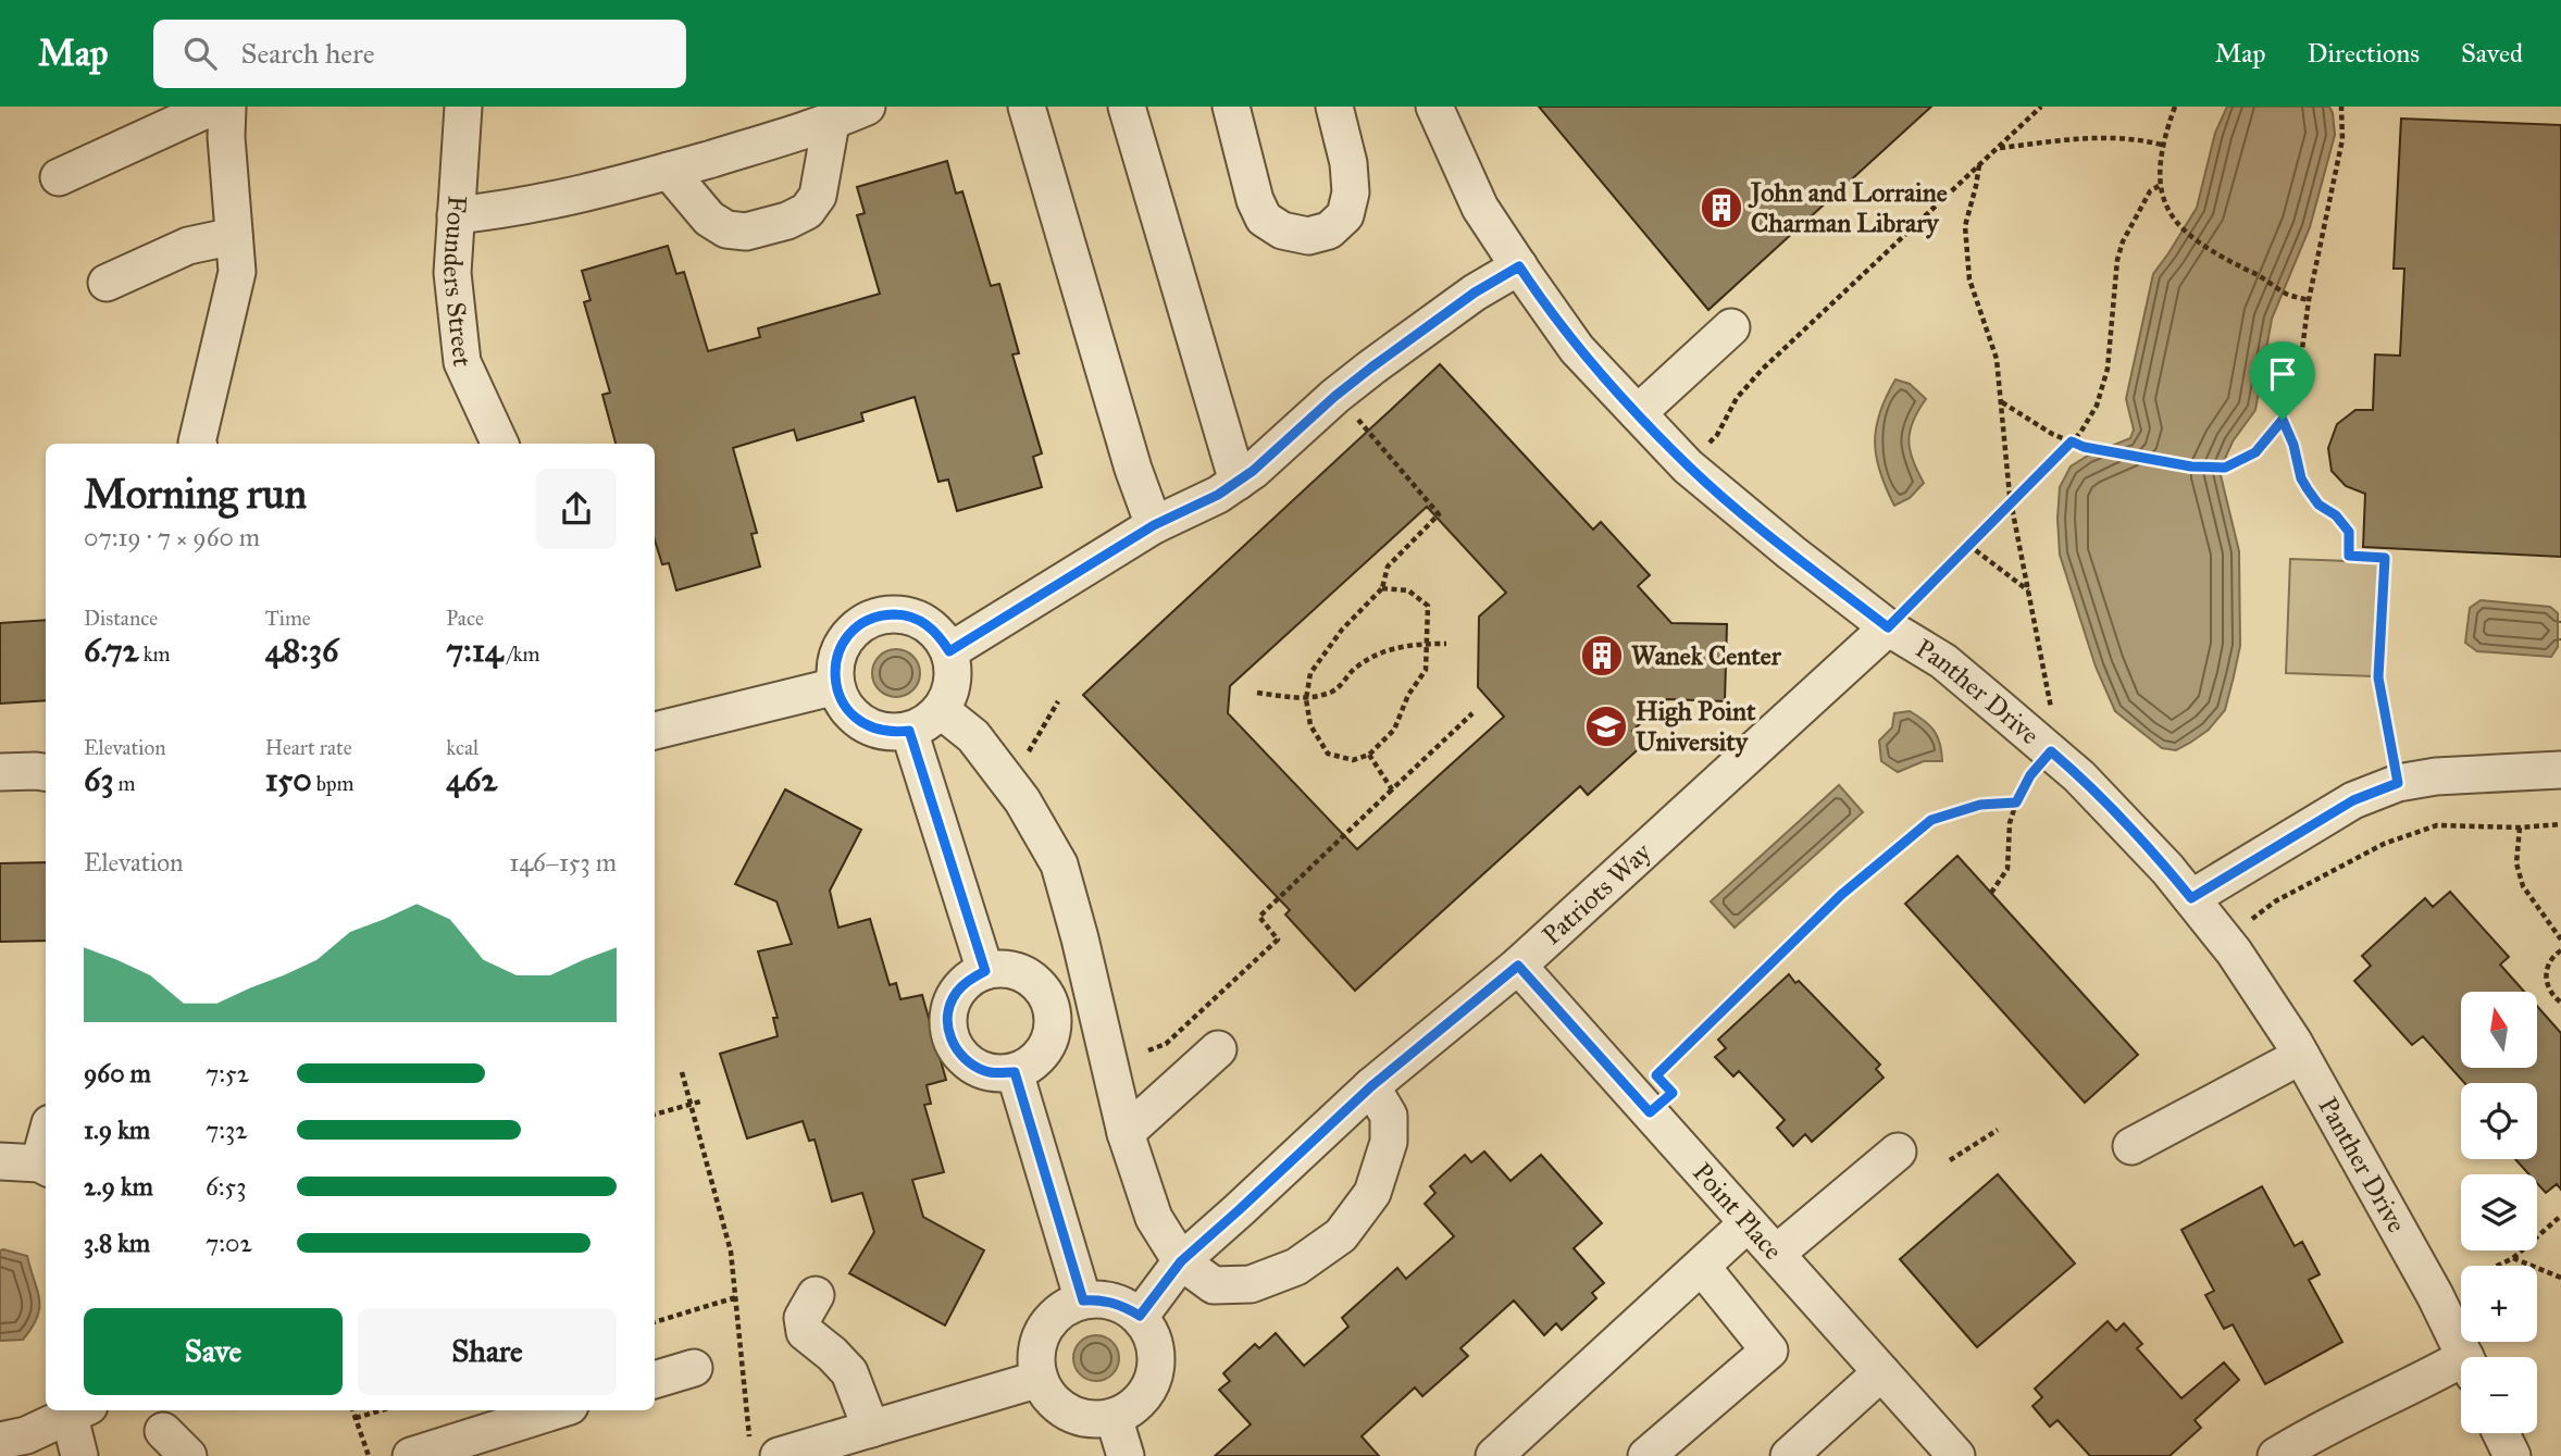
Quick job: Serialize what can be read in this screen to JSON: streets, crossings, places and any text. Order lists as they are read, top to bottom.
{
  "streets": {
    "street": [
      "Founders Street",
      "Panther Drive",
      "Patriots Way",
      "Point Place"
    ]
  },
  "crossings": [
    ["Panther Drive", "Patriots Way"],
    ["Patriots Way", "Point Place"]
  ],
  "places": {
    "building": ["John and Lorraine Charman Library", "Wanek Center"],
    "school or university": ["High Point University"]
  },
  "north": "top",
  "page": {
    "header": "Map",
    "search": "Search here",
    "nav": ["Map", "Directions", "Saved"],
    "heading": ["Morning run", "07:19 · 7 × 960 m"],
    "stats": [
      ["Distance", "6.72 km"],
      ["Time", "48:36"],
      ["Pace", "7:14 /km"],
      ["Elevation", "63 m"],
      ["Heart rate", "150 bpm"],
      ["kcal", "462"]
    ],
    "chart": ["Elevation", "146–153 m"],
    "map_buttons": ["+", "−"],
    "list": [
      {
        "name": "960 m",
        "note": "7:52"
      },
      {
        "name": "1.9 km",
        "note": "7:32"
      },
      {
        "name": "2.9 km",
        "note": "6:53"
      },
      {
        "name": "3.8 km",
        "note": "7:02"
      }
    ],
    "buttons": ["Save", "Share"]
  }
}
